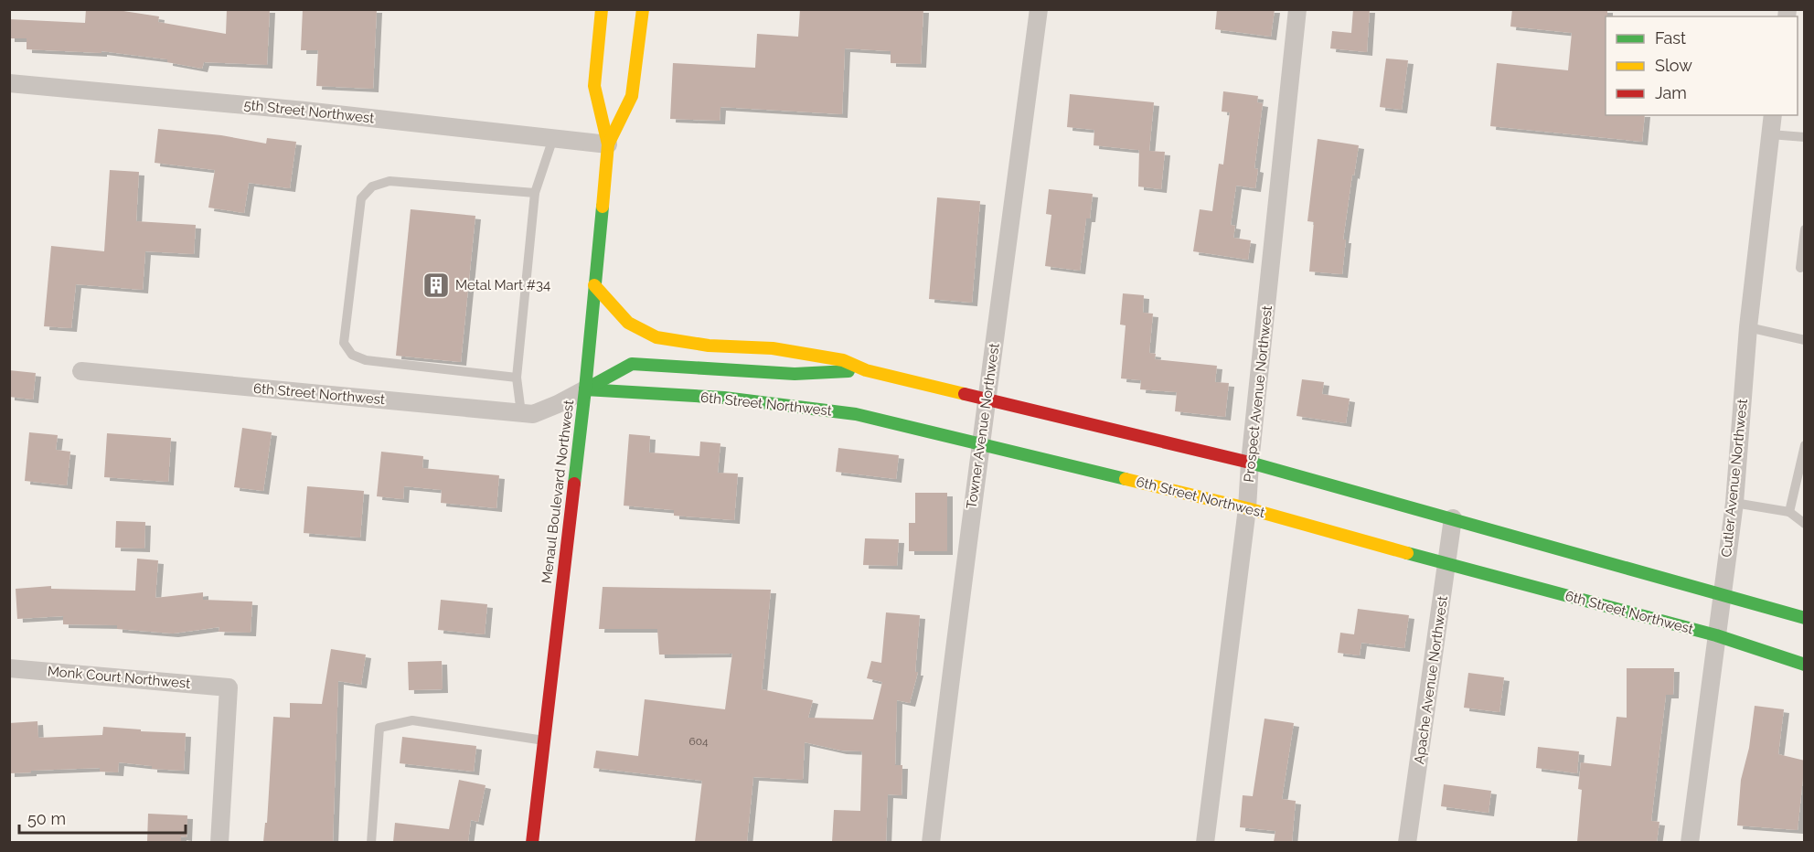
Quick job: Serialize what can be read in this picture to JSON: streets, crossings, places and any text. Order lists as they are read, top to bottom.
{
  "streets": {
    "main road": ["6th Street Northwest", "Menaul Boulevard Northwest"],
    "street": [
      "5th Street Northwest",
      "Prospect Avenue Northwest",
      "Towner Avenue Northwest",
      "Cutler Avenue Northwest",
      "Monk Court Northwest",
      "Apache Avenue Northwest"
    ]
  },
  "crossings": [
    ["5th Street Northwest", "Menaul Boulevard Northwest"],
    ["6th Street Northwest", "Prospect Avenue Northwest"],
    ["6th Street Northwest", "Towner Avenue Northwest"],
    ["6th Street Northwest", "Cutler Avenue Northwest"],
    ["6th Street Northwest", "Menaul Boulevard Northwest"],
    ["6th Street Northwest", "Apache Avenue Northwest"]
  ],
  "places": {
    "building": ["Metal Mart #34"]
  },
  "house_numbers": ["604"],
  "legend": ["Fast", "Slow", "Jam"],
  "scale_bar": "50 m"
}
